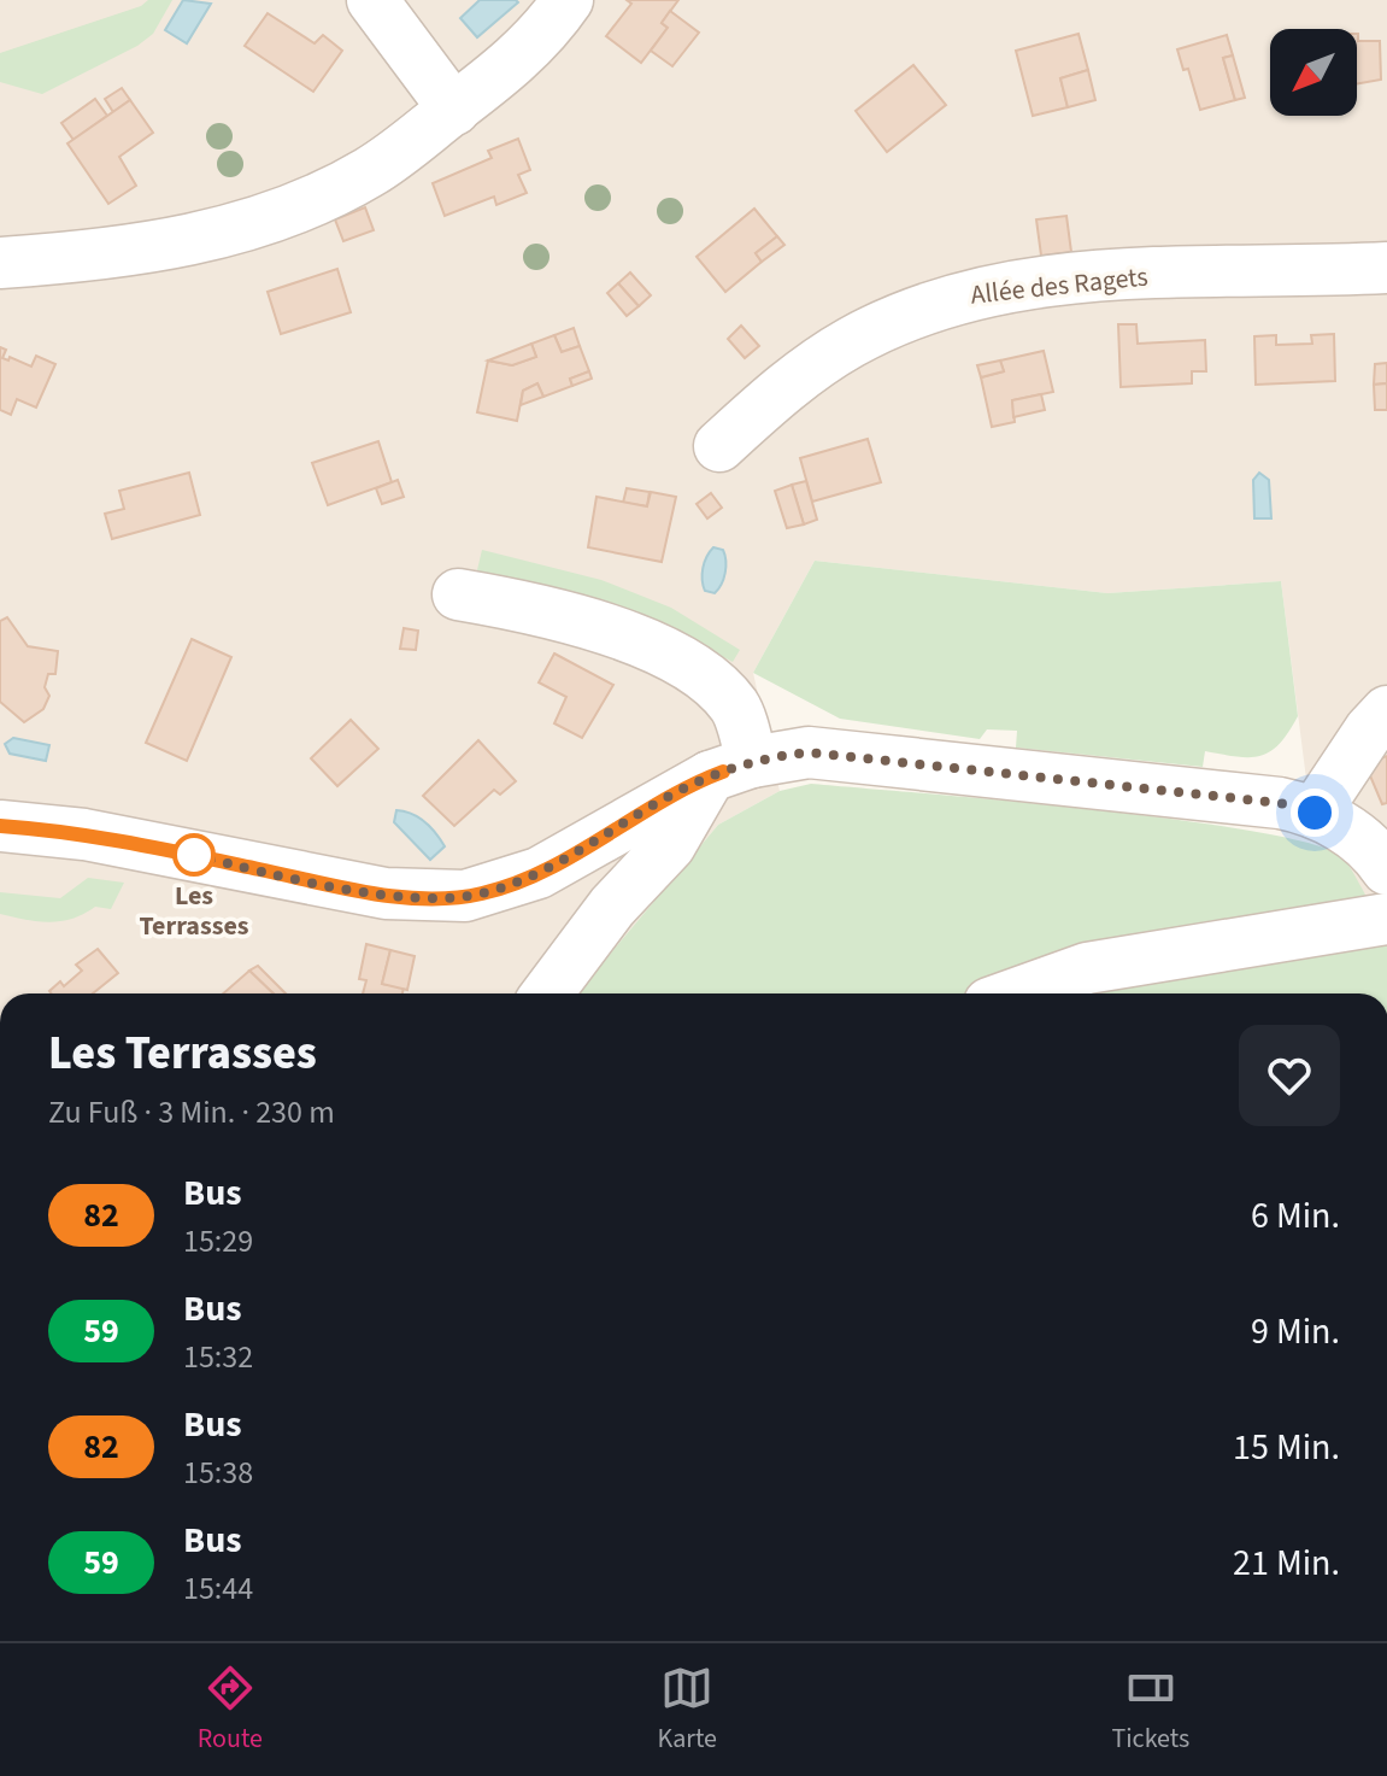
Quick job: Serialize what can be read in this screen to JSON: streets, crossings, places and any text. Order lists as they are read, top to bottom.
{
  "streets": {
    "street": ["Allée des Ragets"]
  },
  "places": ["Les Terrasses"],
  "lines": ["bus line 82"],
  "north": "bottom left",
  "page": {
    "heading": ["Les Terrasses", "Zu Fuß · 3 Min. · 230 m"],
    "list": [
      {
        "mark": "82",
        "name": "Bus",
        "note": "15:29",
        "value": "6 Min."
      },
      {
        "mark": "59",
        "name": "Bus",
        "note": "15:32",
        "value": "9 Min."
      },
      {
        "mark": "82",
        "name": "Bus",
        "note": "15:38",
        "value": "15 Min."
      },
      {
        "mark": "59",
        "name": "Bus",
        "note": "15:44",
        "value": "21 Min."
      }
    ],
    "tabs": ["Route", "Karte", "Tickets"]
  }
}
